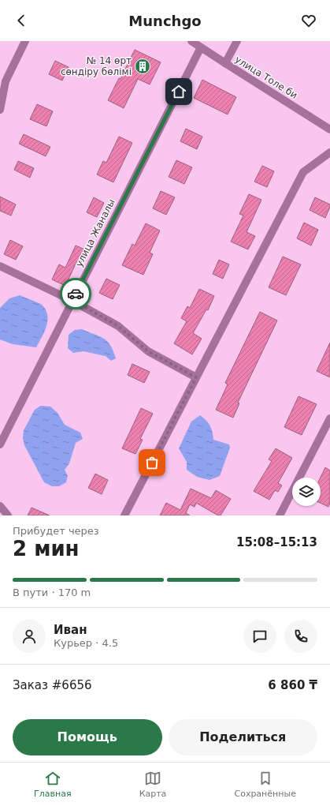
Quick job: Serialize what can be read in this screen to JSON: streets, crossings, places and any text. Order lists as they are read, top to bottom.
{
  "streets": {
    "street": ["улица Толе би", "улица Жаналы"]
  },
  "crossings": [
    ["улица Толе би", "улица Жаналы"]
  ],
  "places": {
    "building": ["№ 14 өрт сөндіру бөлімі"]
  },
  "page": {
    "header": "Munchgo",
    "heading": ["2 мин", "Прибудет через", "15:08–15:13"],
    "panel": [
      "Иван",
      "Курьер · 4.5",
      "Заказ #6656",
      "6 860 ₸"
    ],
    "bar": "В пути · 170 m",
    "buttons": ["Помощь", "Поделиться"],
    "tabs": ["Главная", "Карта", "Сохранённые"]
  }
}
